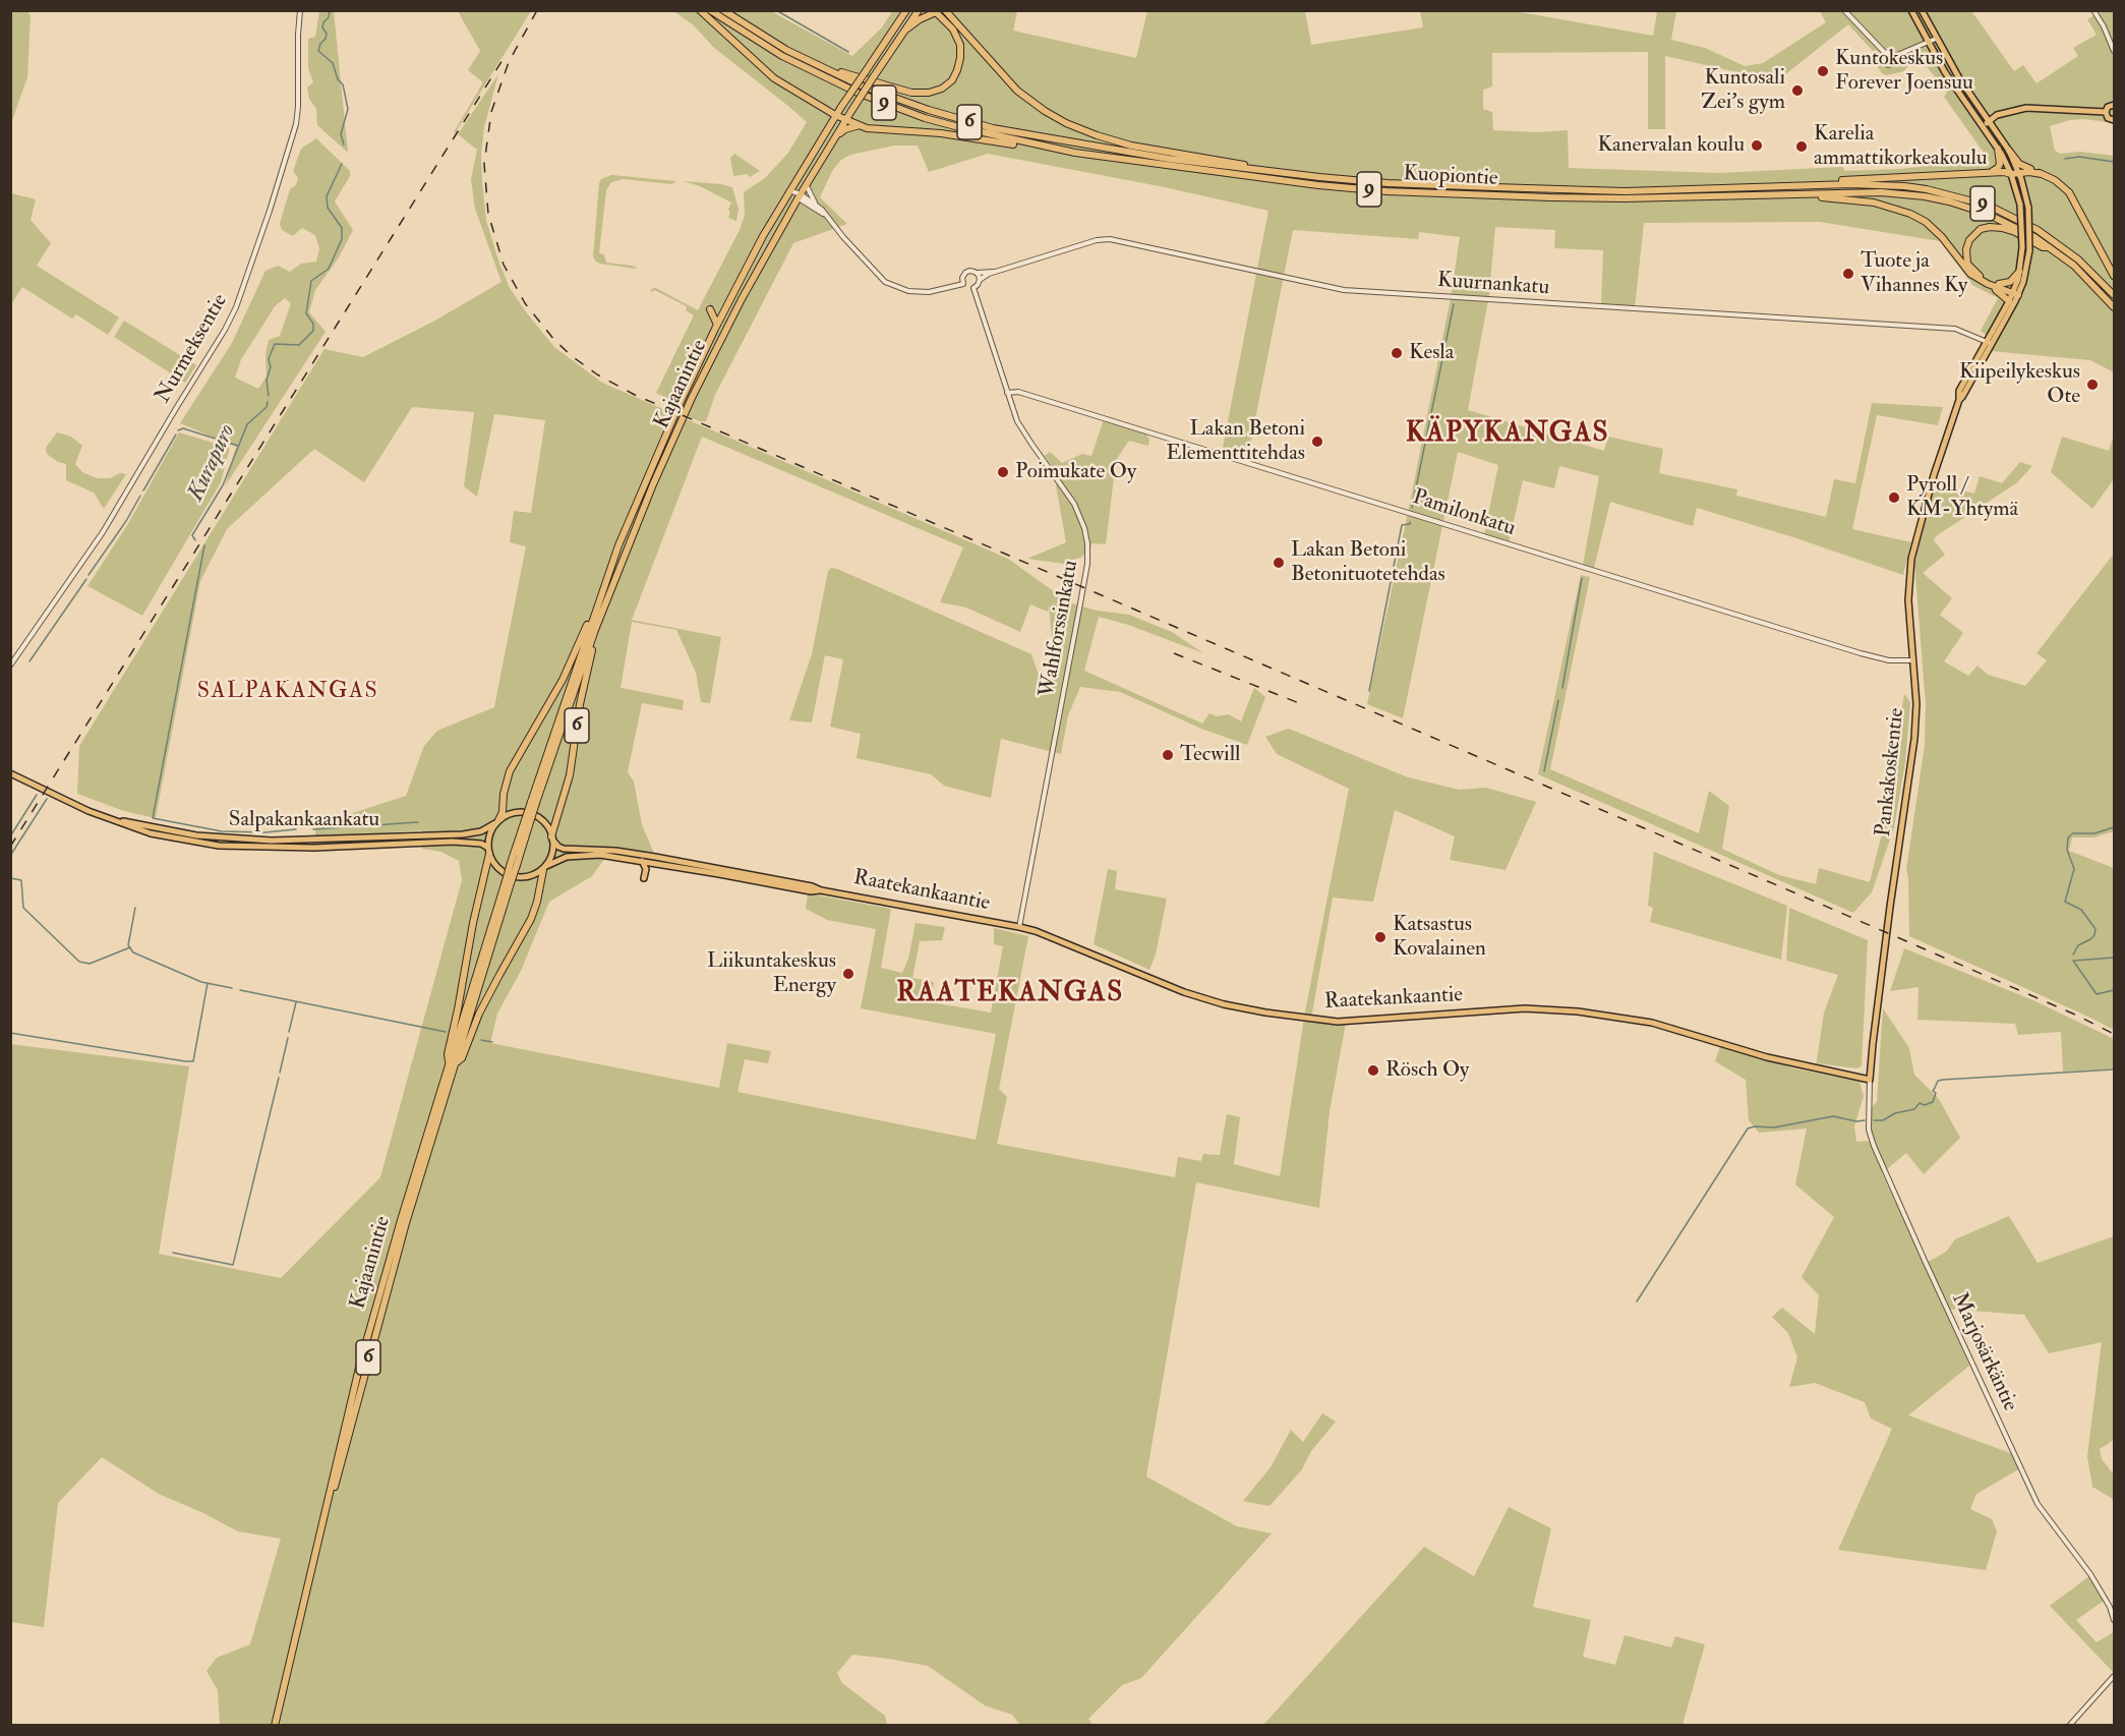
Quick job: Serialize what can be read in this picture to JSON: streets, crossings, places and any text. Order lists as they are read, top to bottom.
{
  "streets": {
    "highway": [
      "9",
      "6",
      "Kuopiontie",
      "Kajaanintie"
    ],
    "main road": ["Pankakoskentie", "Salpakankaankatu", "Raatekankaantie"],
    "street": [
      "Kuurnankatu",
      "Nurmeksentie",
      "Pamilonkatu",
      "Wahlforssinkatu",
      "Marjosärkäntie"
    ]
  },
  "crossings": [
    ["6", "Kuopiontie"],
    ["6", "Kajaanintie"],
    ["6", "Salpakankaankatu"],
    ["6", "Raatekankaantie"],
    ["Kuurnankatu", "Wahlforssinkatu"],
    ["Kuurnankatu", "Pankakoskentie"],
    ["Pamilonkatu", "Wahlforssinkatu"],
    ["Pamilonkatu", "Pankakoskentie"],
    ["Wahlforssinkatu", "Raatekankaantie"],
    ["Pankakoskentie", "Raatekankaantie"],
    ["Pankakoskentie", "Marjosärkäntie"],
    ["Salpakankaankatu", "Raatekankaantie"],
    ["Raatekankaantie", "Marjosärkäntie"]
  ],
  "districts": ["KÄPYKANGAS", "SALPAKANGAS", "RAATEKANGAS"],
  "water": ["Kurapuro"],
  "places": [
    "Kuntokeskus Forever Joensuu",
    "Kuntosali Zei's gym",
    "Kanervalan koulu",
    "Karelia ammattikorkeakoulu",
    "Tuote ja Vihannes Ky",
    "Kesla",
    "Kiipeilykeskus Ote",
    "Lakan Betoni Elementtitehdas",
    "Poimukate Oy",
    "Pyroll / KM-Yhtymä",
    "Lakan Betoni Betonituotetehdas",
    "Tecwill",
    "Katsastus Kovalainen",
    "Liikuntakeskus Energy",
    "Rösch Oy"
  ]
}
